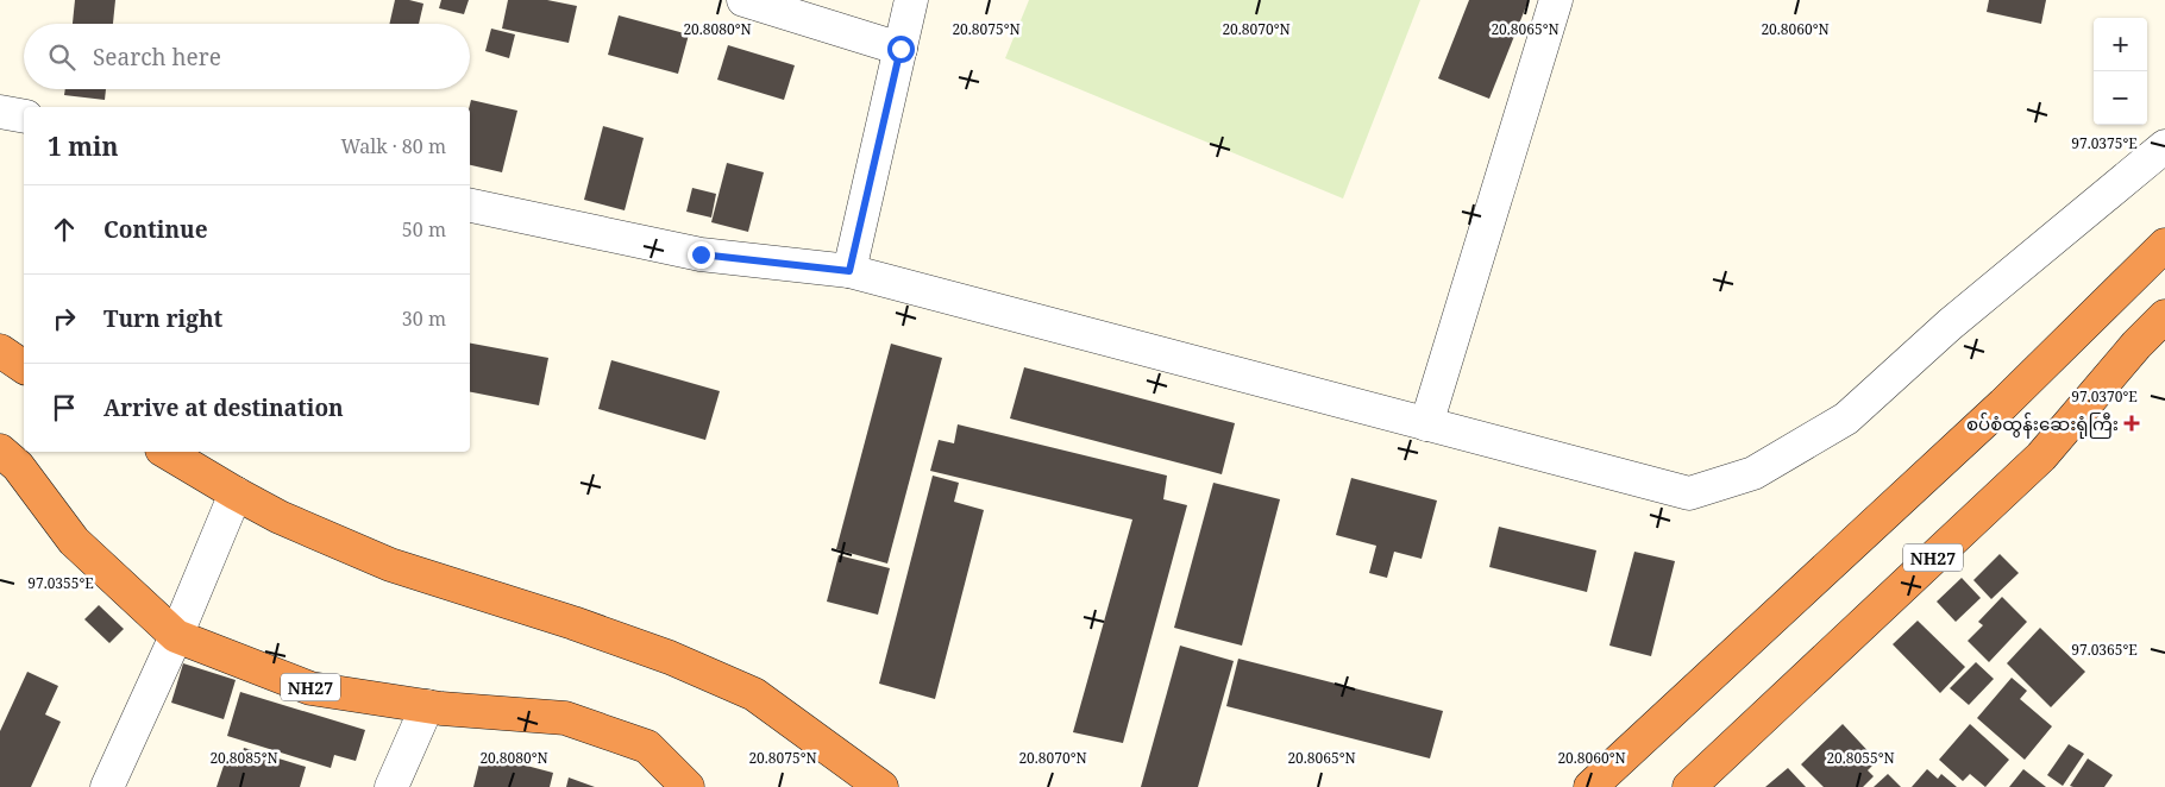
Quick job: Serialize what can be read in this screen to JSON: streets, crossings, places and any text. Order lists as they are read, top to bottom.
{
  "streets": {
    "highway": ["NH27"]
  },
  "places": {
    "health": ["စပ်စံထွန်းဆေးရုံကြီး"]
  },
  "page": {
    "map_buttons": ["+", "−"],
    "search": "Search here",
    "heading": ["1 min", "Walk · 80 m"],
    "list": [
      ["Continue", "50 m"],
      ["Turn right", "30 m"],
      "Arrive at destination"
    ]
  },
  "coordinates": [
    "20.8080°N",
    "20.8075°N",
    "20.8070°N",
    "20.8065°N",
    "20.8060°N",
    "97.0375°E",
    "97.0370°E",
    "97.0355°E",
    "97.0365°E",
    "20.8085°N",
    "20.8055°N"
  ]
}
